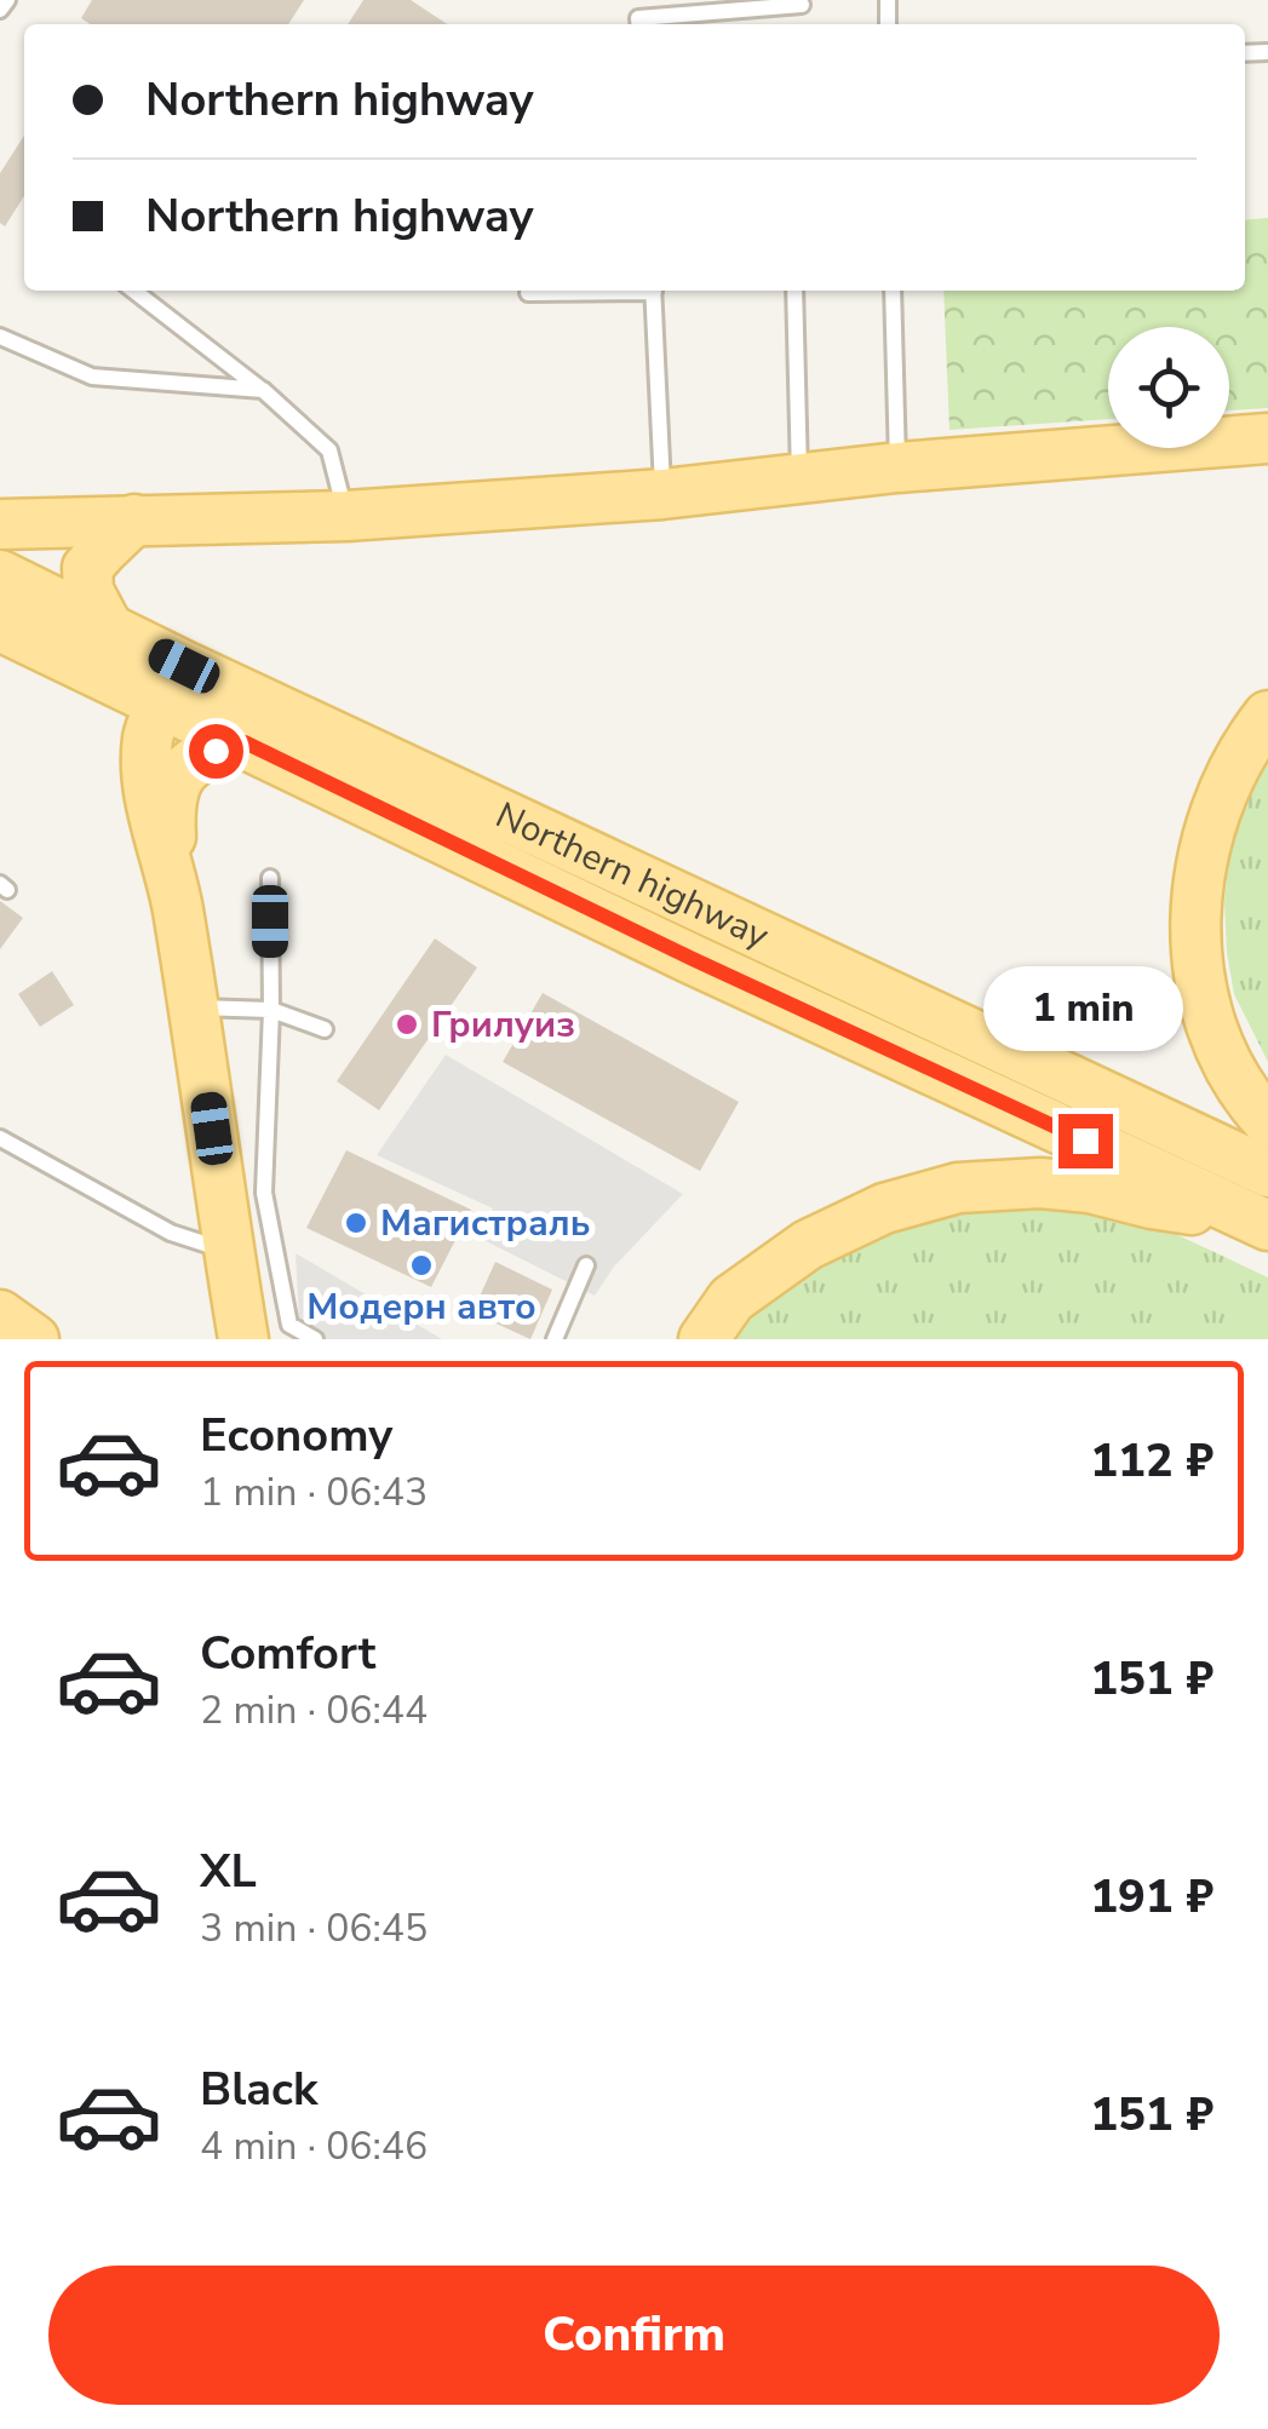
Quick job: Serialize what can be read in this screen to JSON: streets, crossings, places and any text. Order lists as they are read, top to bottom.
{
  "streets": {
    "main road": ["Northern highway"]
  },
  "places": ["Грилуиз", "Магистраль", "Модерн авто"],
  "page": {
    "banner": ["Northern highway", "Northern highway"],
    "bubble": "1 min",
    "list": [
      {
        "name": "Economy",
        "note": "1 min · 06:43",
        "value": "112 ₽"
      },
      {
        "name": "Comfort",
        "note": "2 min · 06:44",
        "value": "151 ₽"
      },
      {
        "name": "XL",
        "note": "3 min · 06:45",
        "value": "191 ₽"
      },
      {
        "name": "Black",
        "note": "4 min · 06:46",
        "value": "151 ₽"
      }
    ],
    "buttons": "Confirm"
  }
}
